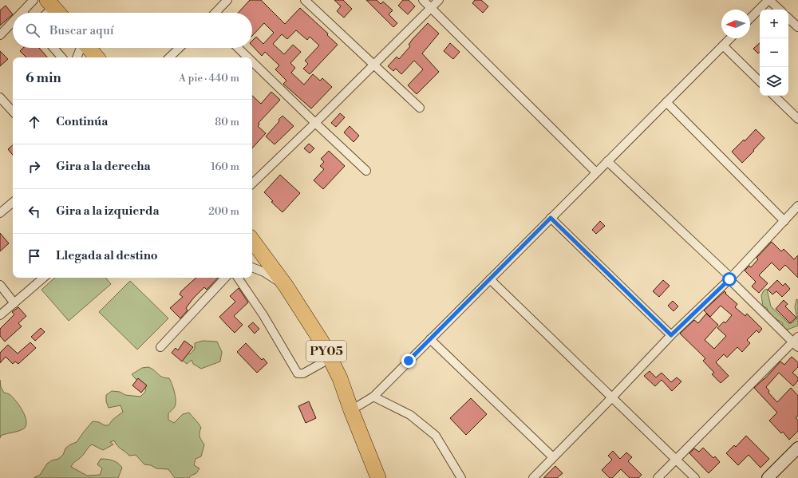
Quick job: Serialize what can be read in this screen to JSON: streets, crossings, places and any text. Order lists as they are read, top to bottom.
{
  "streets": {
    "highway": ["PY05"]
  },
  "north": "left",
  "page": {
    "map_buttons": ["+", "−"],
    "search": "Buscar aquí",
    "heading": ["6 min", "A pie · 440 m"],
    "list": [
      ["Continúa", "80 m"],
      ["Gira a la derecha", "160 m"],
      ["Gira a la izquierda", "200 m"],
      "Llegada al destino"
    ]
  }
}
